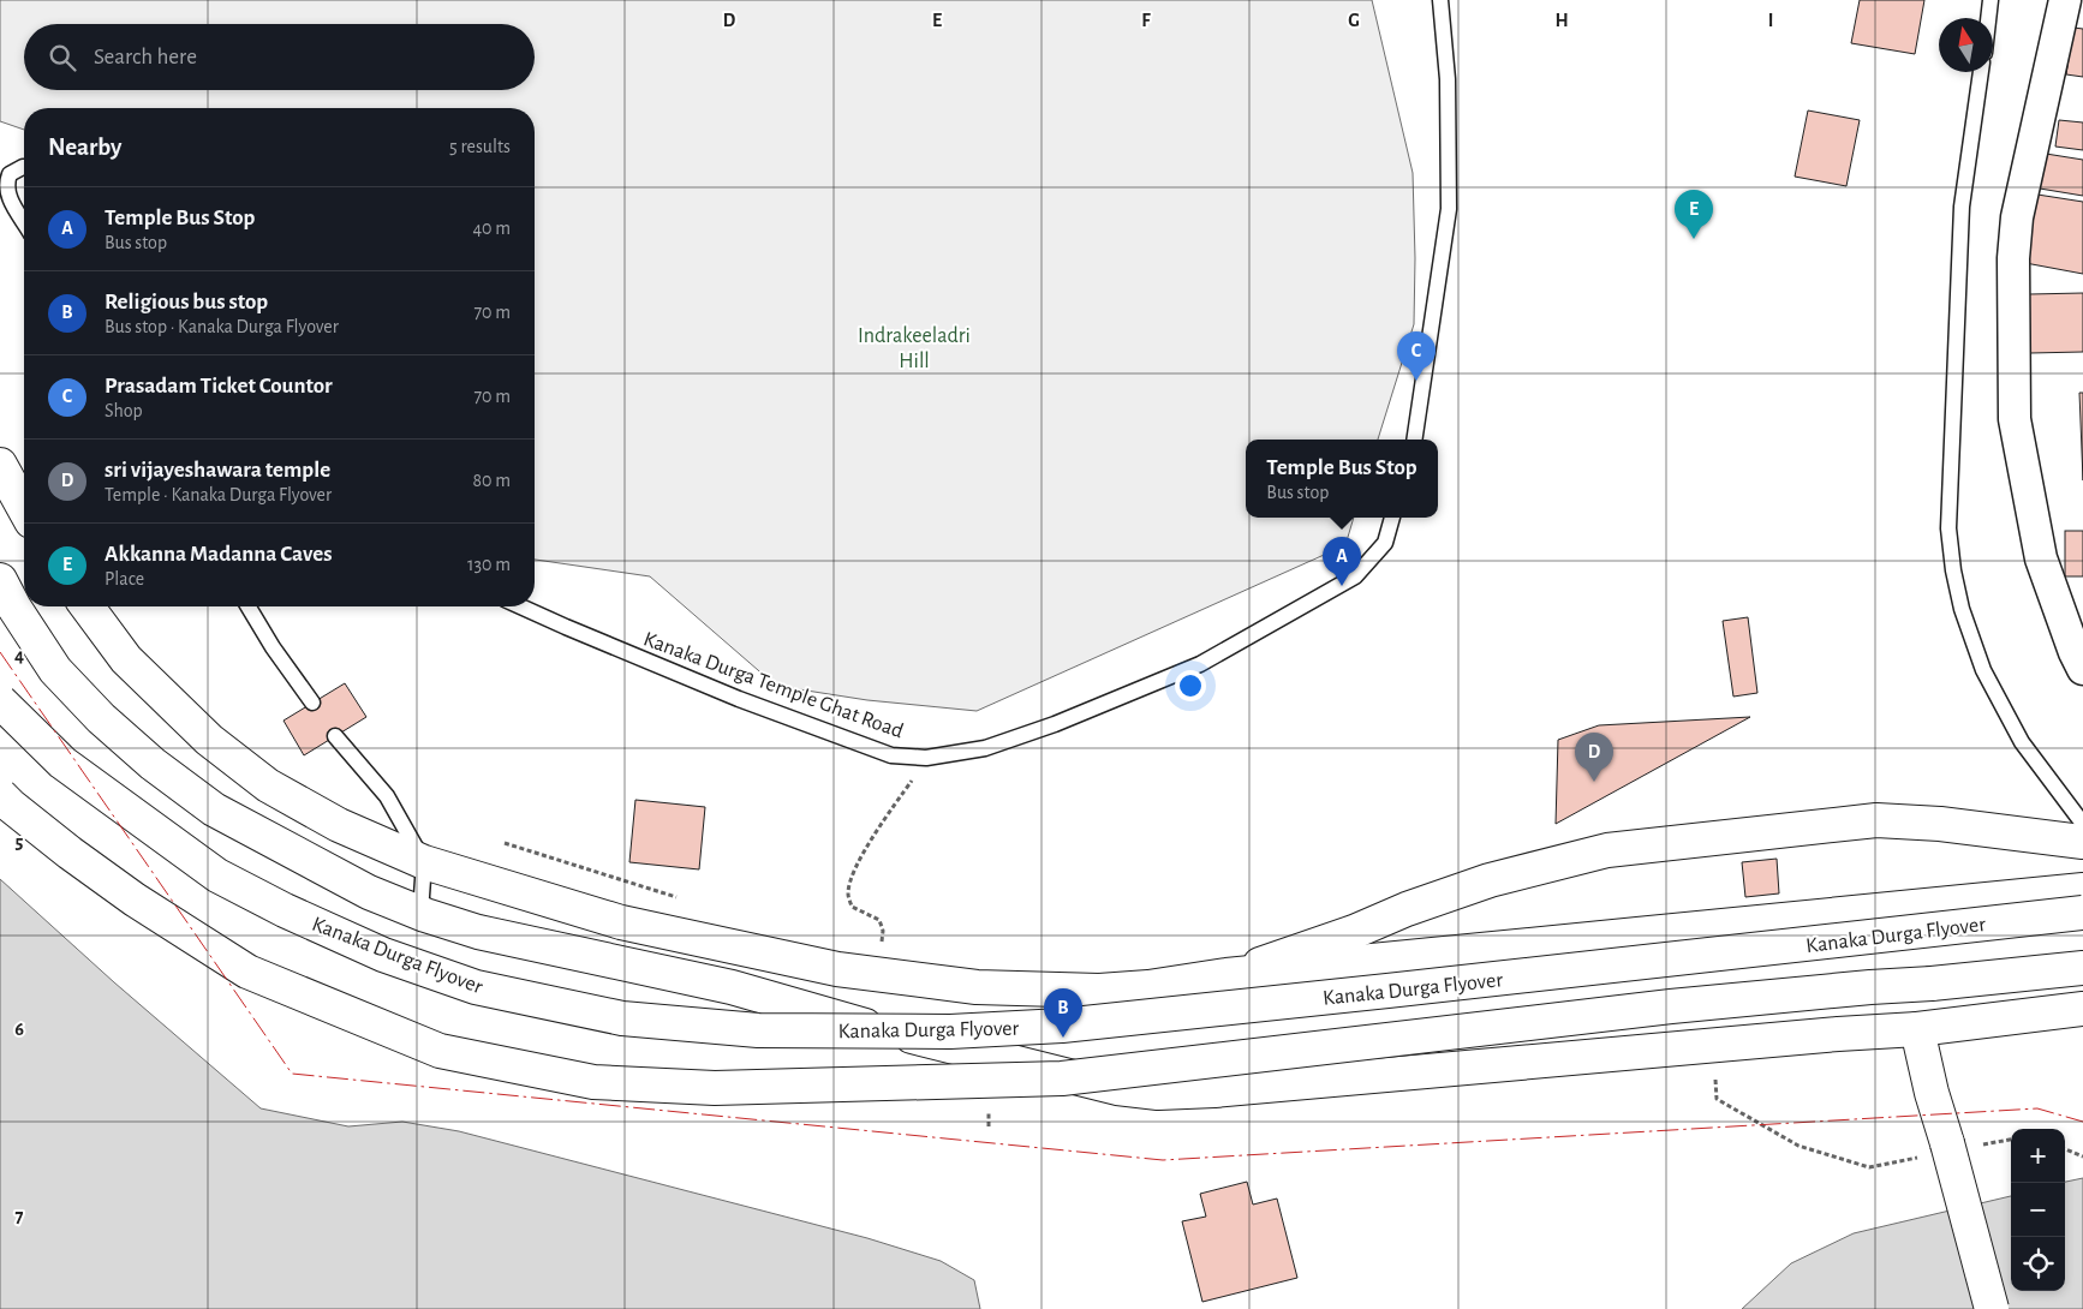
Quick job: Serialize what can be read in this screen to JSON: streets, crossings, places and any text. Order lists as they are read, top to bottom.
{
  "streets": {
    "main road": ["Kanaka Durga Flyover"],
    "lane": ["Kanaka Durga Temple Ghat Road"]
  },
  "parks": ["Indrakeeladri Hill"],
  "north": "top",
  "page": {
    "search": "Search here",
    "heading": ["Nearby", "5 results"],
    "list": [
      {
        "mark": "A",
        "name": "Temple Bus Stop",
        "note": "Bus stop",
        "value": "40 m"
      },
      {
        "mark": "B",
        "name": "Religious bus stop",
        "note": "Bus stop · Kanaka Durga Flyover",
        "value": "70 m"
      },
      {
        "mark": "C",
        "name": "Prasadam Ticket Countor",
        "note": "Shop",
        "value": "70 m"
      },
      {
        "mark": "D",
        "name": "sri vijayeshawara temple",
        "note": "Temple · Kanaka Durga Flyover",
        "value": "80 m"
      },
      {
        "mark": "E",
        "name": "Akkanna Madanna Caves",
        "note": "Place",
        "value": "130 m"
      }
    ],
    "pins": [
      "E",
      "C",
      "A",
      "D",
      "B"
    ],
    "popup": ["Temple Bus Stop", "Bus stop"],
    "map_buttons": ["+", "−"]
  },
  "grid": {
    "columns": [
      "D",
      "E",
      "F",
      "G",
      "H",
      "I"
    ],
    "rows": [
      "4",
      "5",
      "6",
      "7"
    ]
  }
}
